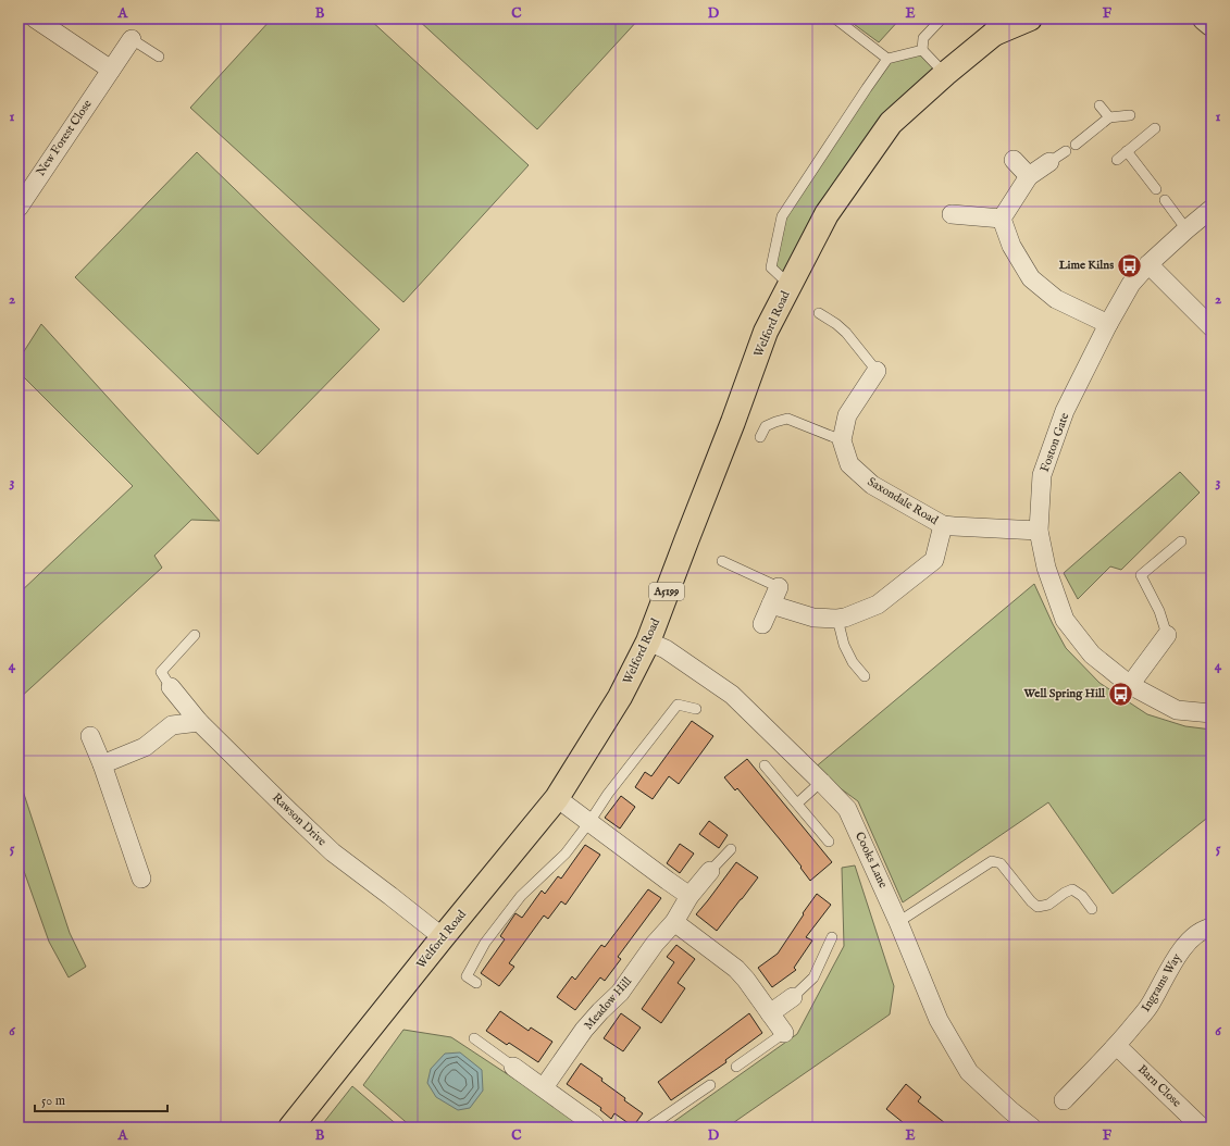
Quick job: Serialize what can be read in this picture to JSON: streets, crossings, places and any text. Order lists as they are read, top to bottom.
{
  "streets": {
    "main road": ["Welford Road", "A5199"],
    "street": [
      "New Forest Close",
      "Foston Gate",
      "Saxondale Road",
      "Rawson Drive",
      "Cooks Lane",
      "Ingrams Way",
      "Meadow Hill",
      "Barn Close"
    ]
  },
  "crossings": [
    ["Welford Road", "Rawson Drive"],
    ["Welford Road", "Cooks Lane"],
    ["Foston Gate", "Saxondale Road"],
    ["Ingrams Way", "Barn Close"]
  ],
  "places": {
    "bus stop": ["Lime Kilns", "Well Spring Hill"]
  },
  "scale_bar": "50 m",
  "grid": {
    "columns": [
      "A",
      "B",
      "C",
      "D",
      "E",
      "F"
    ],
    "rows": [
      "1",
      "2",
      "3",
      "4",
      "5",
      "6"
    ]
  }
}
